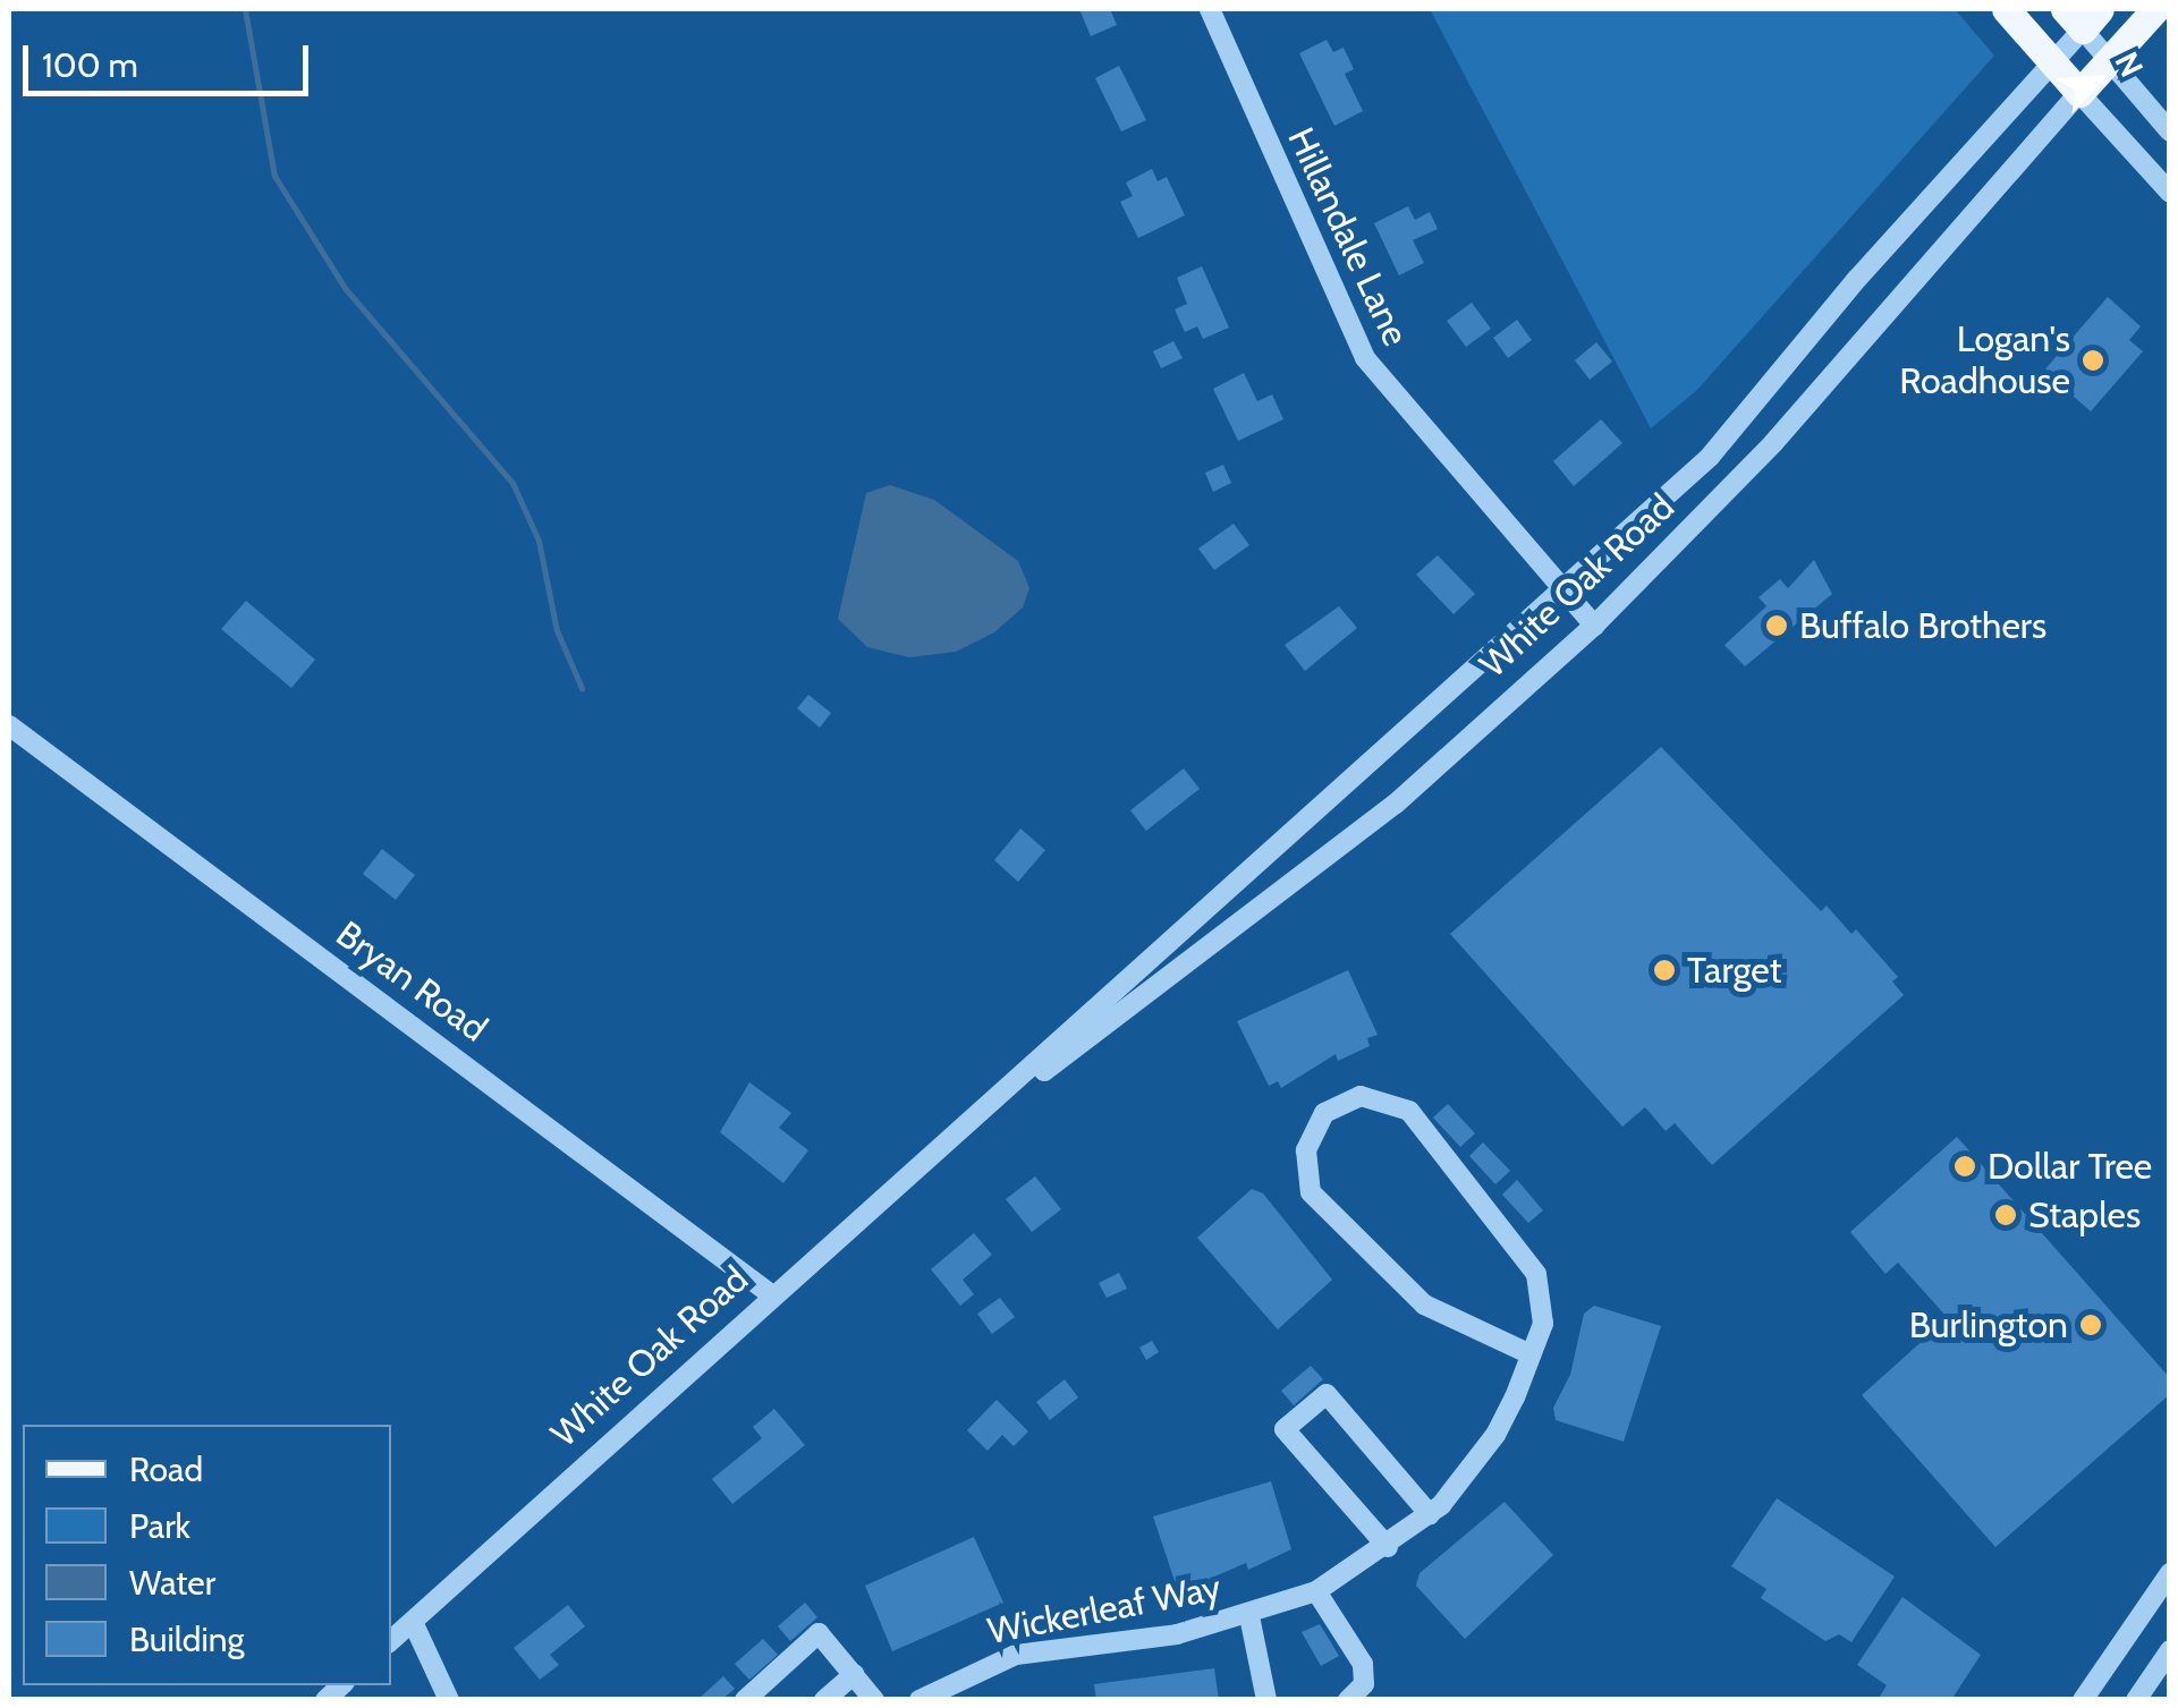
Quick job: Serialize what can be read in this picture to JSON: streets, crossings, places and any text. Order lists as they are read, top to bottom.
{
  "streets": {
    "main road": ["White Oak Road"],
    "street": ["Hillandale Lane", "Bryan Road", "Wickerleaf Way"]
  },
  "crossings": [
    ["Hillandale Lane", "White Oak Road"],
    ["White Oak Road", "Bryan Road"]
  ],
  "places": [
    "Logan's Roadhouse",
    "Buffalo Brothers",
    "Target",
    "Dollar Tree",
    "Staples",
    "Burlington"
  ],
  "legend": [
    "Road",
    "Park",
    "Water",
    "Building"
  ],
  "scale_bar": "100 m",
  "north": "top right"
}
